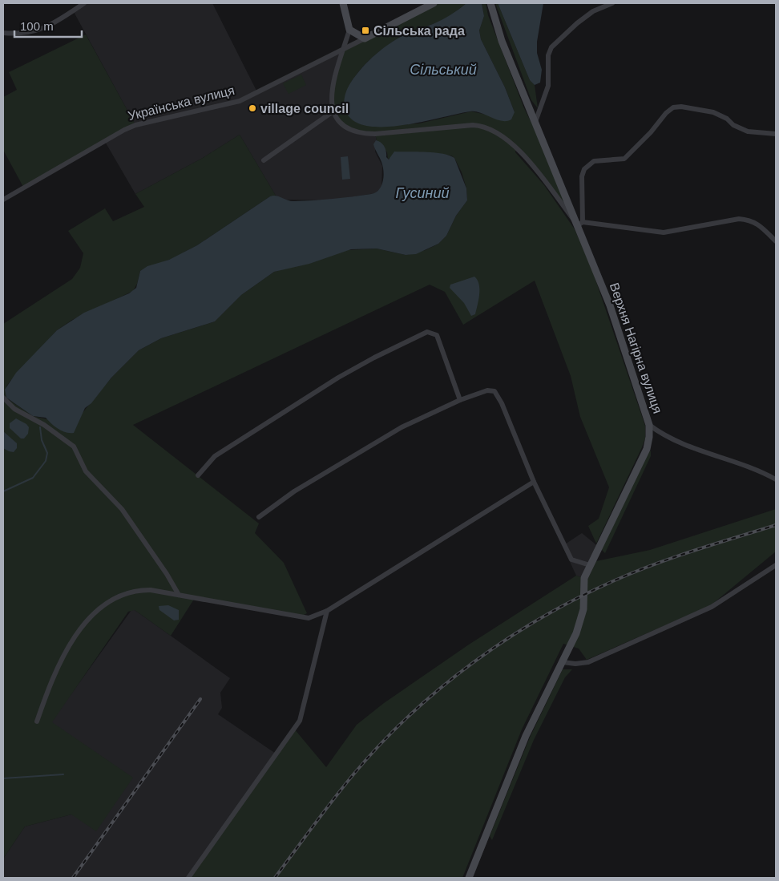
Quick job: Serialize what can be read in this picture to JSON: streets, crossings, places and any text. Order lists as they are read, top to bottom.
{
  "streets": {
    "main road": ["Українська вулиця", "Верхня Нагірна вулиця"]
  },
  "water": ["Сільський", "Гусиний"],
  "places": {
    "transit": ["Сільська рада"],
    "other": ["village council"]
  },
  "scale_bar": "100 m"
}
